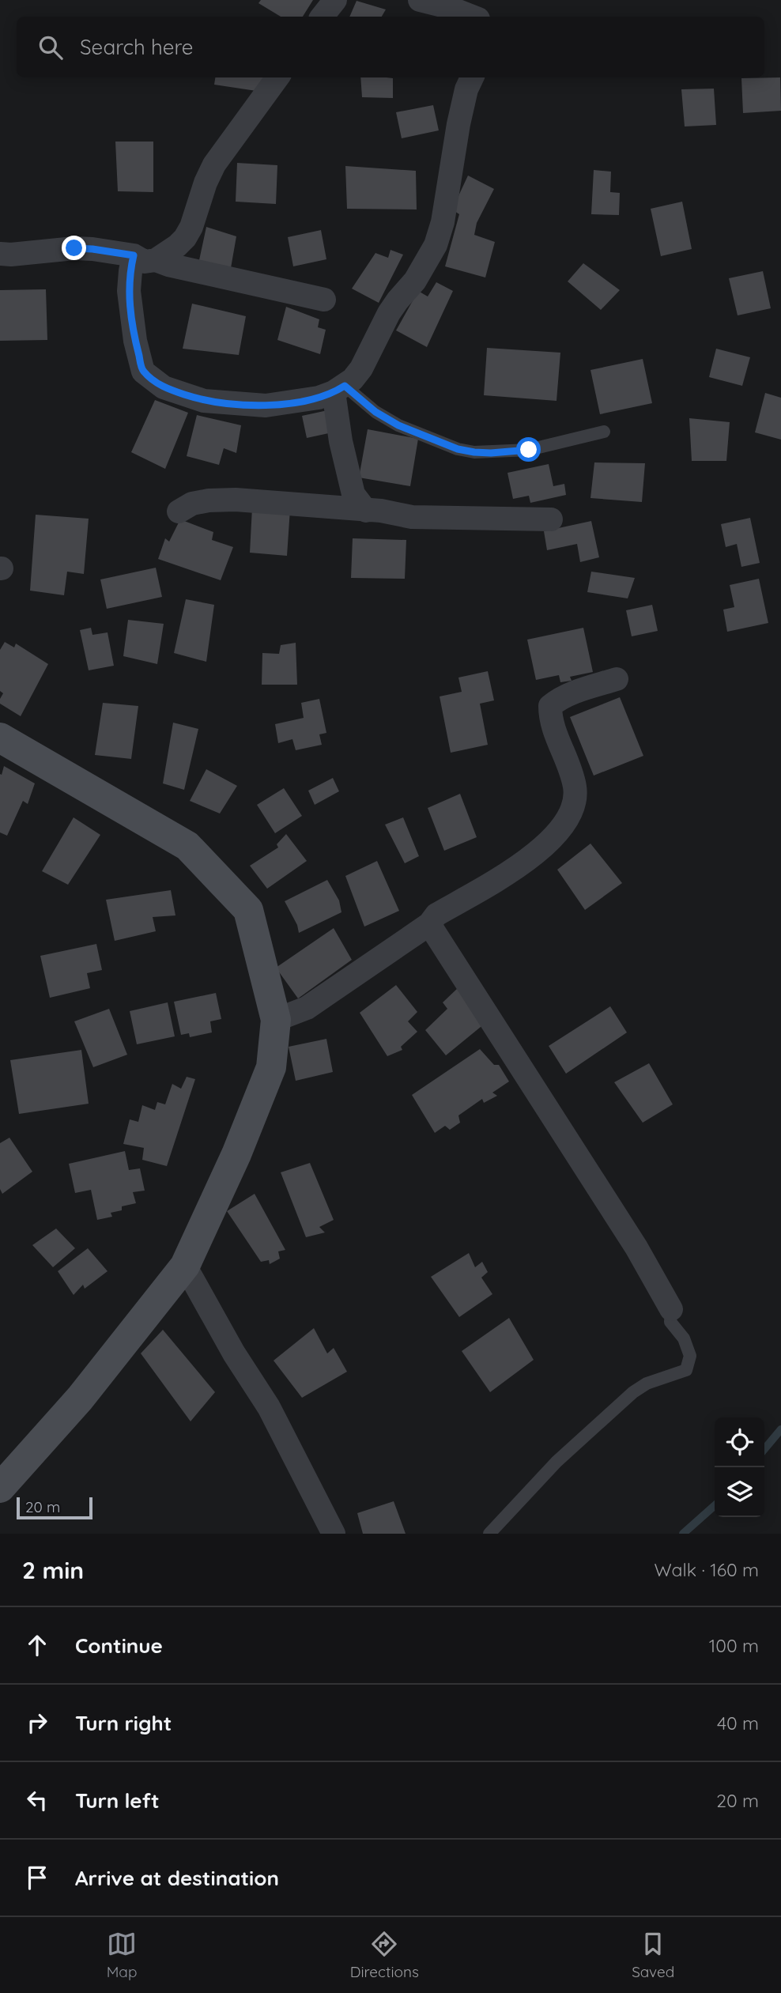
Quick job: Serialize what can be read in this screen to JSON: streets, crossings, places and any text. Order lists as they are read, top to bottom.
{
  "scale_bar": "20 m",
  "page": {
    "search": "Search here",
    "scale": "20 m",
    "heading": ["2 min", "Walk · 160 m"],
    "list": [
      ["Continue", "100 m"],
      ["Turn right", "40 m"],
      ["Turn left", "20 m"],
      "Arrive at destination"
    ],
    "nav": ["Map", "Directions", "Saved"]
  }
}
